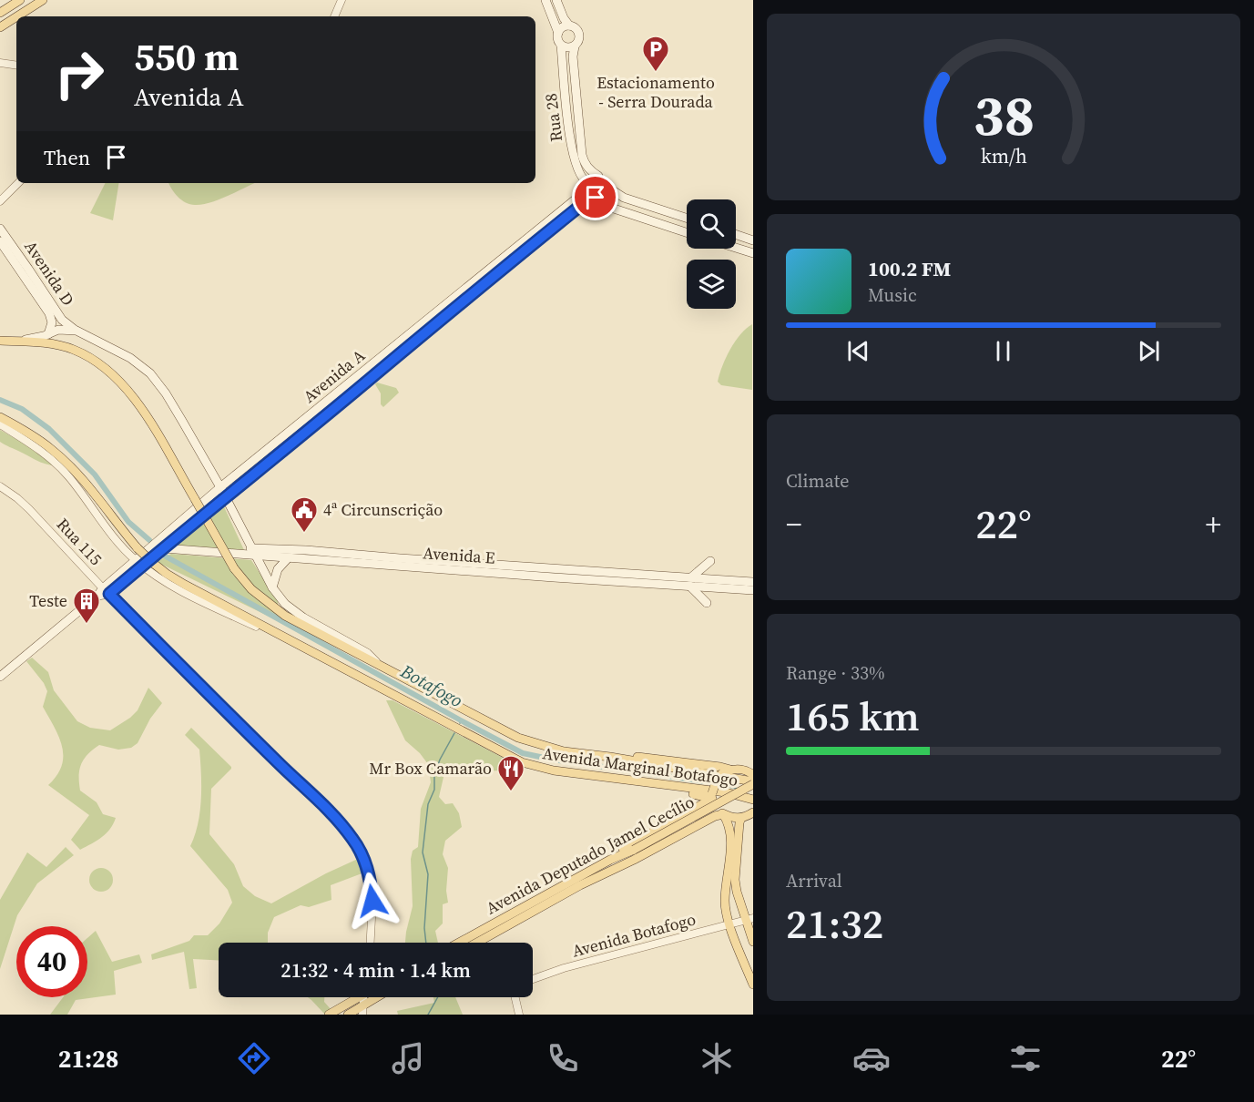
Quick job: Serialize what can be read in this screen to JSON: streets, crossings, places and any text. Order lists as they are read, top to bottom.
{
  "streets": {
    "main road": [
      "Rua 28",
      "Avenida D",
      "Avenida A",
      "Avenida E",
      "Avenida Marginal Botafogo",
      "Avenida Deputado Jamel Cecílio"
    ],
    "street": ["Rua 115", "Avenida Botafogo"]
  },
  "crossings": [
    ["Rua 28", "Avenida A"],
    ["Avenida D", "Avenida Marginal Botafogo"],
    ["Avenida A", "Rua 115"],
    ["Avenida A", "Avenida E"],
    ["Avenida A", "Avenida Marginal Botafogo"],
    ["Avenida E", "Avenida Marginal Botafogo"],
    ["Avenida Marginal Botafogo", "Avenida Deputado Jamel Cecílio"]
  ],
  "water": ["Botafogo"],
  "places": {
    "parking": ["Estacionamento - Serra Dourada"],
    "public building": ["4ª Circunscrição"],
    "building": ["Teste"],
    "restaurant": ["Mr Box Camarão"]
  },
  "page": {
    "turn": ["550 m", "Avenida A"],
    "then": "Then",
    "song": ["100.2 FM", "Music"],
    "tile": [
      "Climate",
      ["Range · 33%", "165 km"],
      ["Arrival", "21:32"]
    ],
    "heat": ["−", "22°", "+"],
    "limit": "40",
    "trip": "21:32 · 4 min · 1.4 km",
    "tabs": ["21:28", "22°"],
    "gauge": ["38", "km/h"]
  }
}
